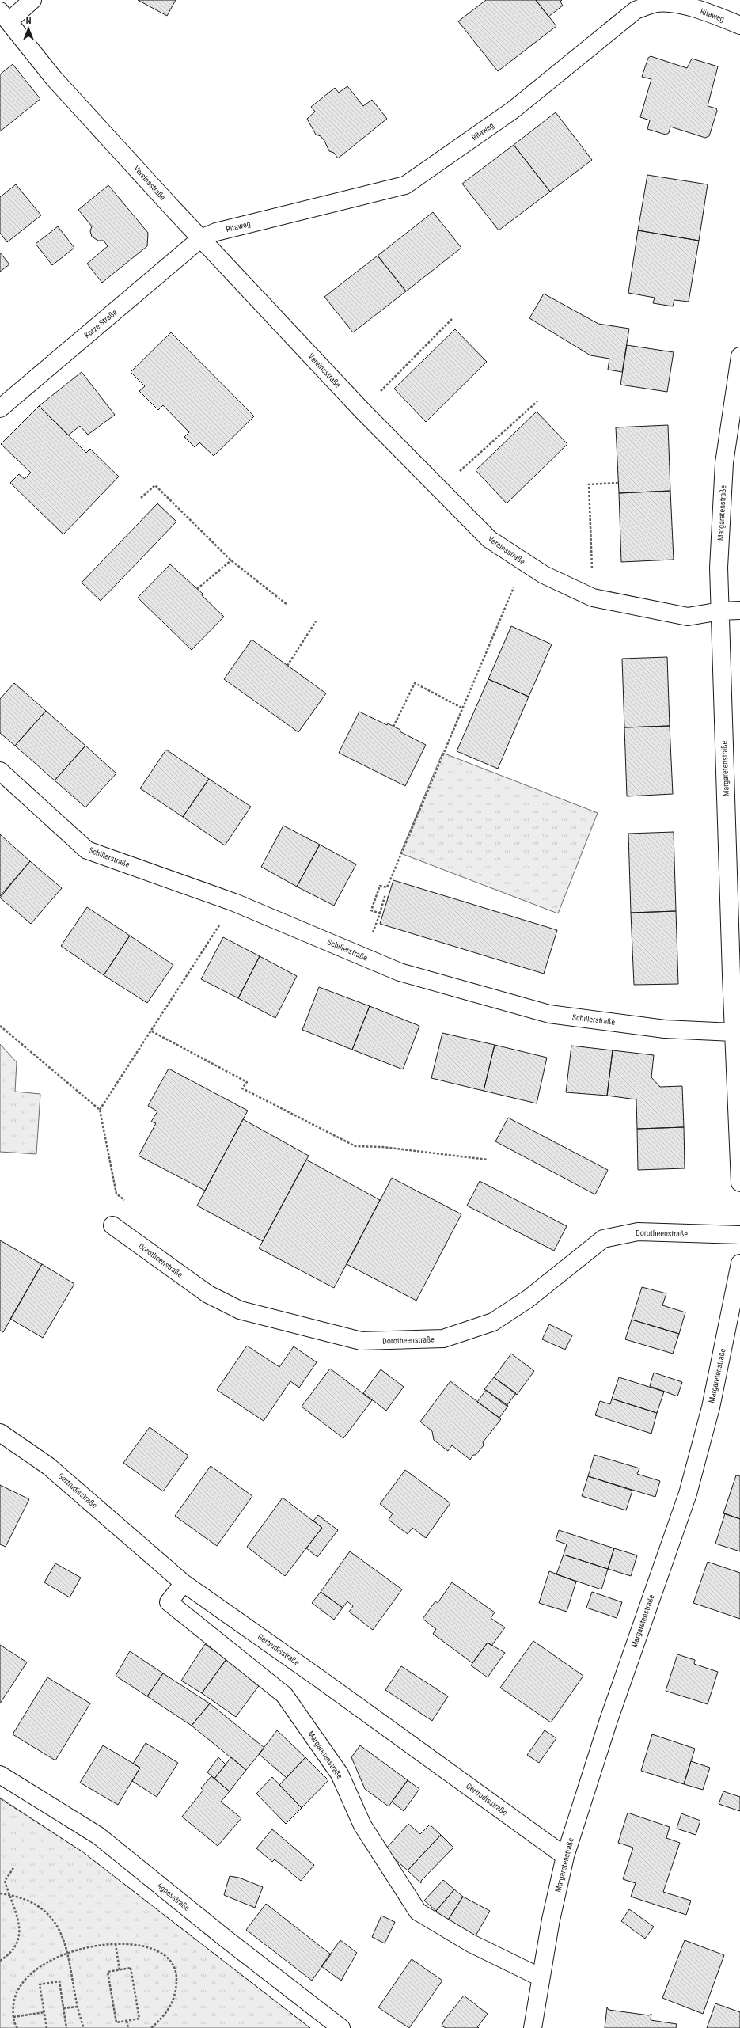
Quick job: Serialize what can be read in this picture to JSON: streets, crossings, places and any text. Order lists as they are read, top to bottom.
{
  "streets": {
    "street": [
      "Ritaweg",
      "Vereinsstraße",
      "Kurze Straße",
      "Margaretenstraße",
      "Schillerstraße",
      "Dorotheenstraße",
      "Gertrudisstraße",
      "Agnesstraße"
    ]
  },
  "crossings": [
    ["Ritaweg", "Vereinsstraße"],
    ["Ritaweg", "Kurze Straße"],
    ["Vereinsstraße", "Kurze Straße"],
    ["Vereinsstraße", "Margaretenstraße"],
    ["Margaretenstraße", "Schillerstraße"],
    ["Margaretenstraße", "Gertrudisstraße"]
  ],
  "north": "top"
}
